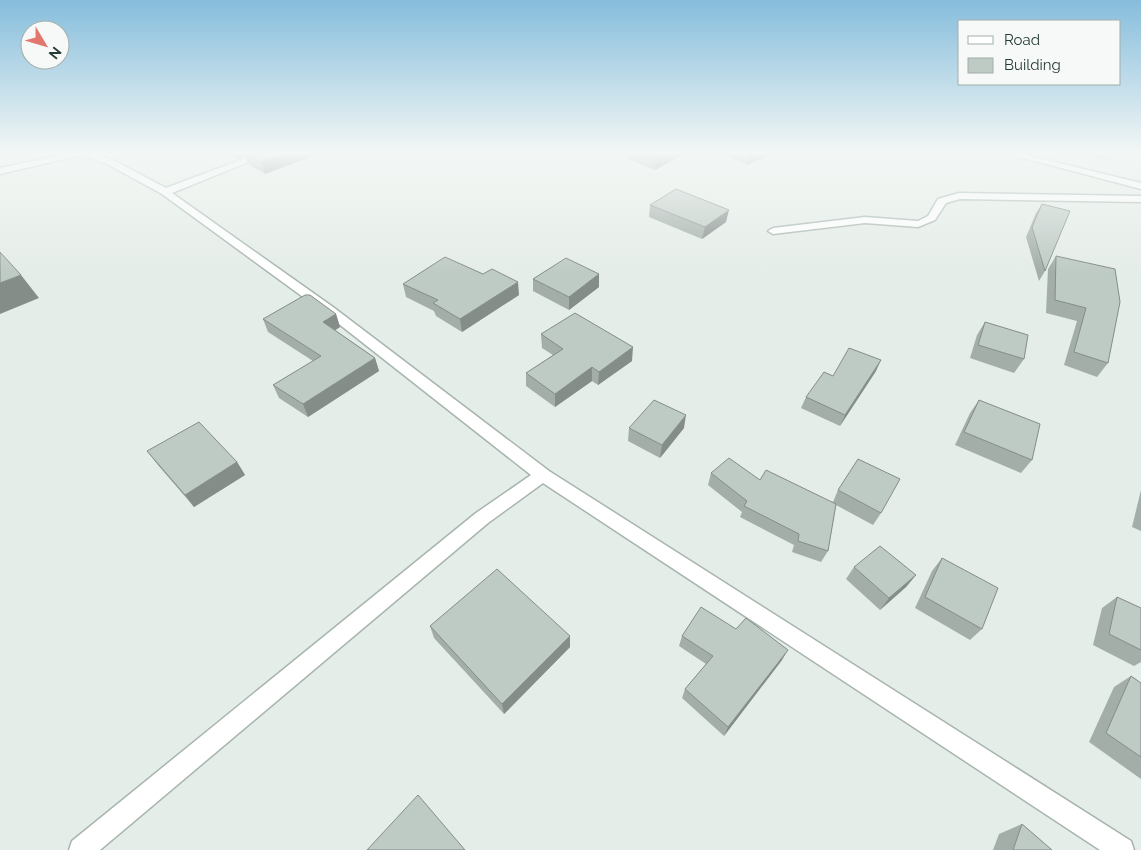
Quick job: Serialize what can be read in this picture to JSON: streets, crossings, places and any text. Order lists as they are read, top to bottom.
{
  "legend": ["Road", "Building"],
  "north": "bottom right"
}
